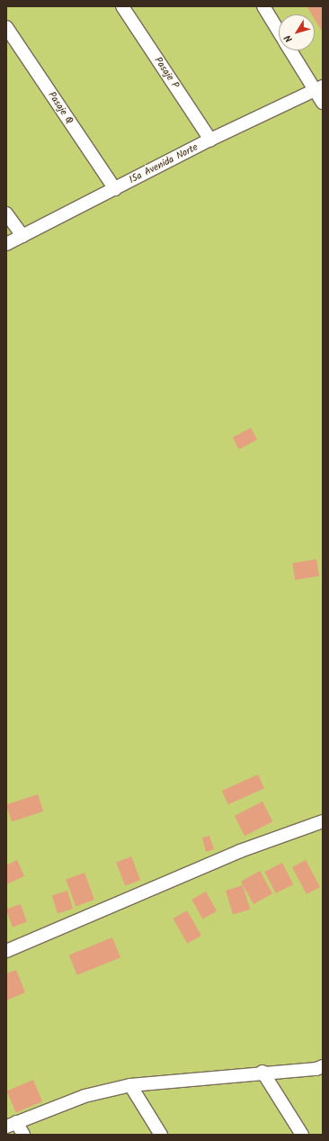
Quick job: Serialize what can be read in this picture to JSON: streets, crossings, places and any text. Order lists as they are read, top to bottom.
{
  "streets": {
    "street": ["Pasaje P", "Pasaje Q", "15a Avenida Norte"]
  },
  "crossings": [
    ["Pasaje P", "15a Avenida Norte"],
    ["Pasaje Q", "15a Avenida Norte"]
  ],
  "north": "bottom left"
}
